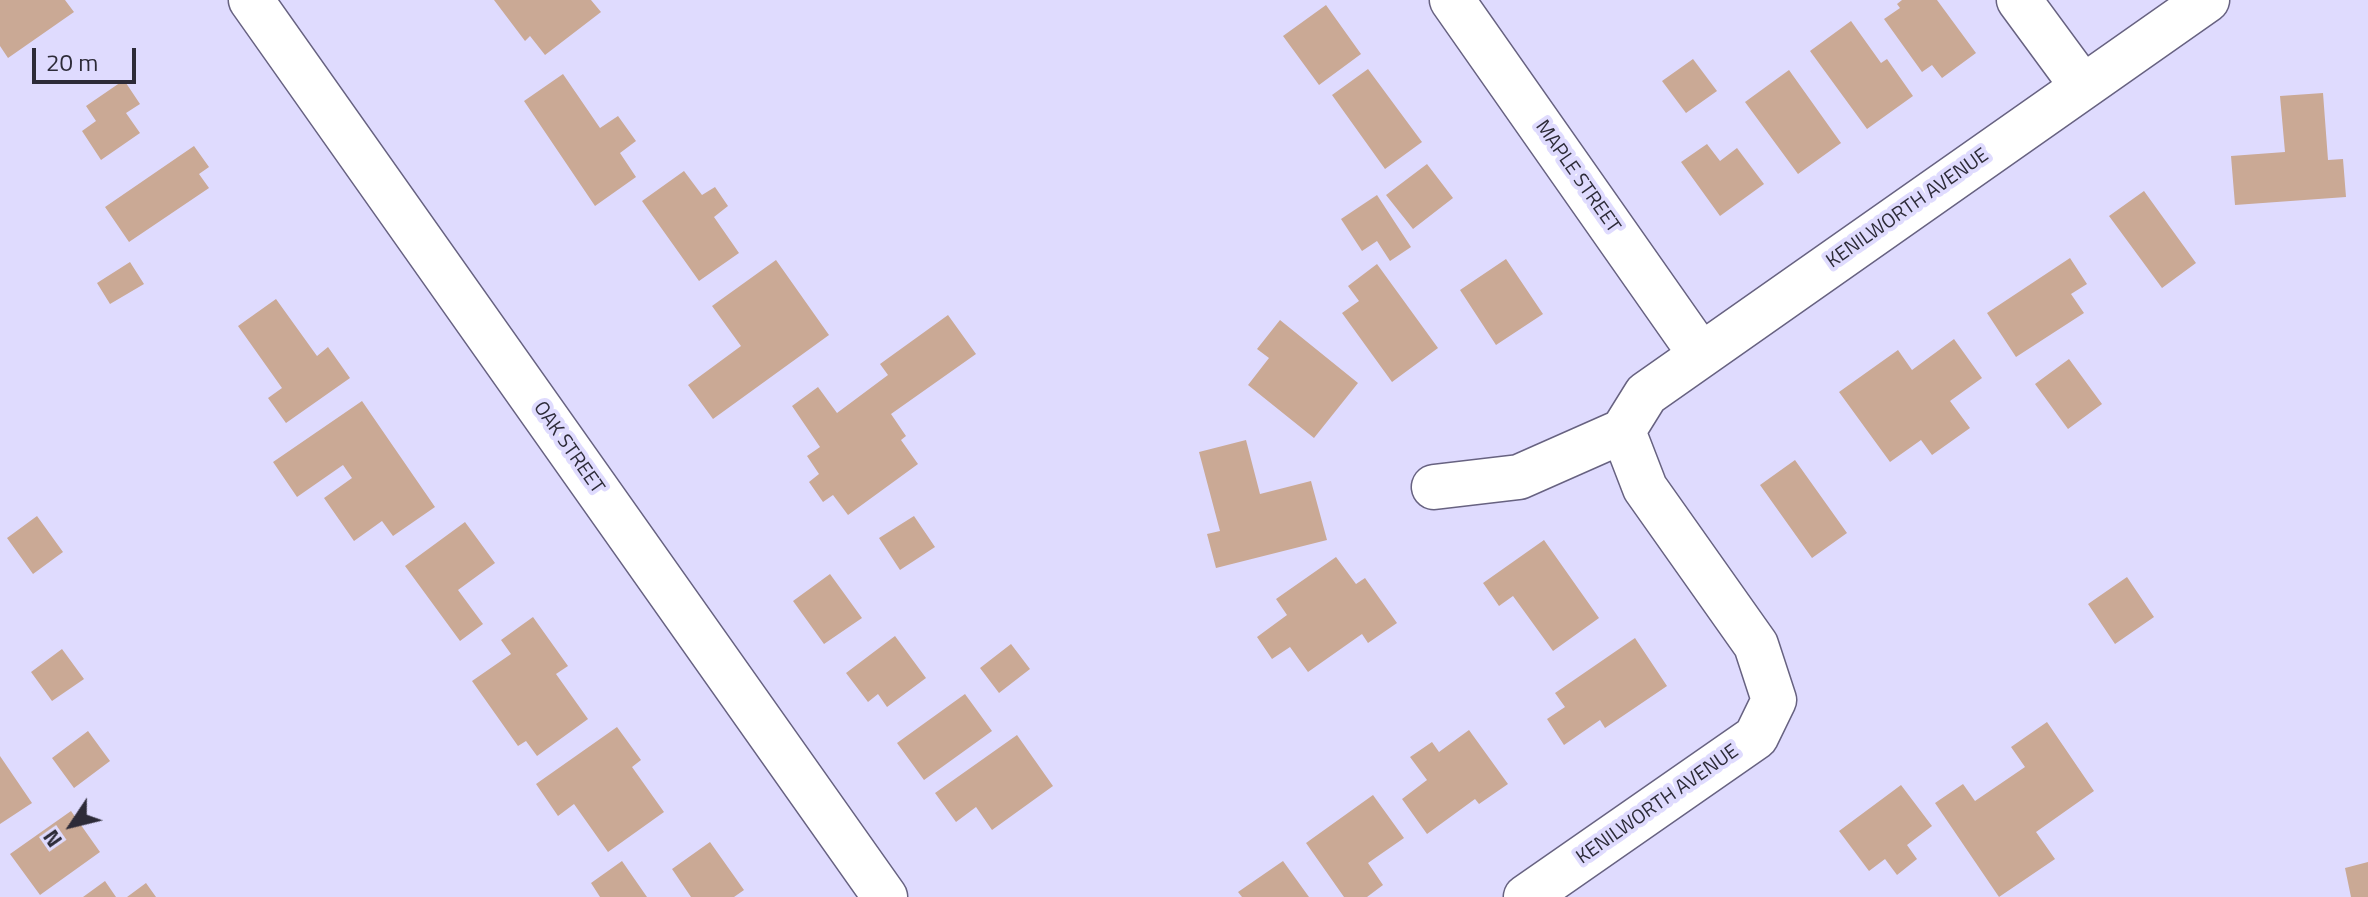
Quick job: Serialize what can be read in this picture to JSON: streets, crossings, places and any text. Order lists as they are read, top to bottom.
{
  "streets": {
    "street": ["MAPLE STREET", "KENILWORTH AVENUE", "OAK STREET"]
  },
  "crossings": [
    ["MAPLE STREET", "KENILWORTH AVENUE"]
  ],
  "scale_bar": "20 m",
  "north": "bottom left"
}
